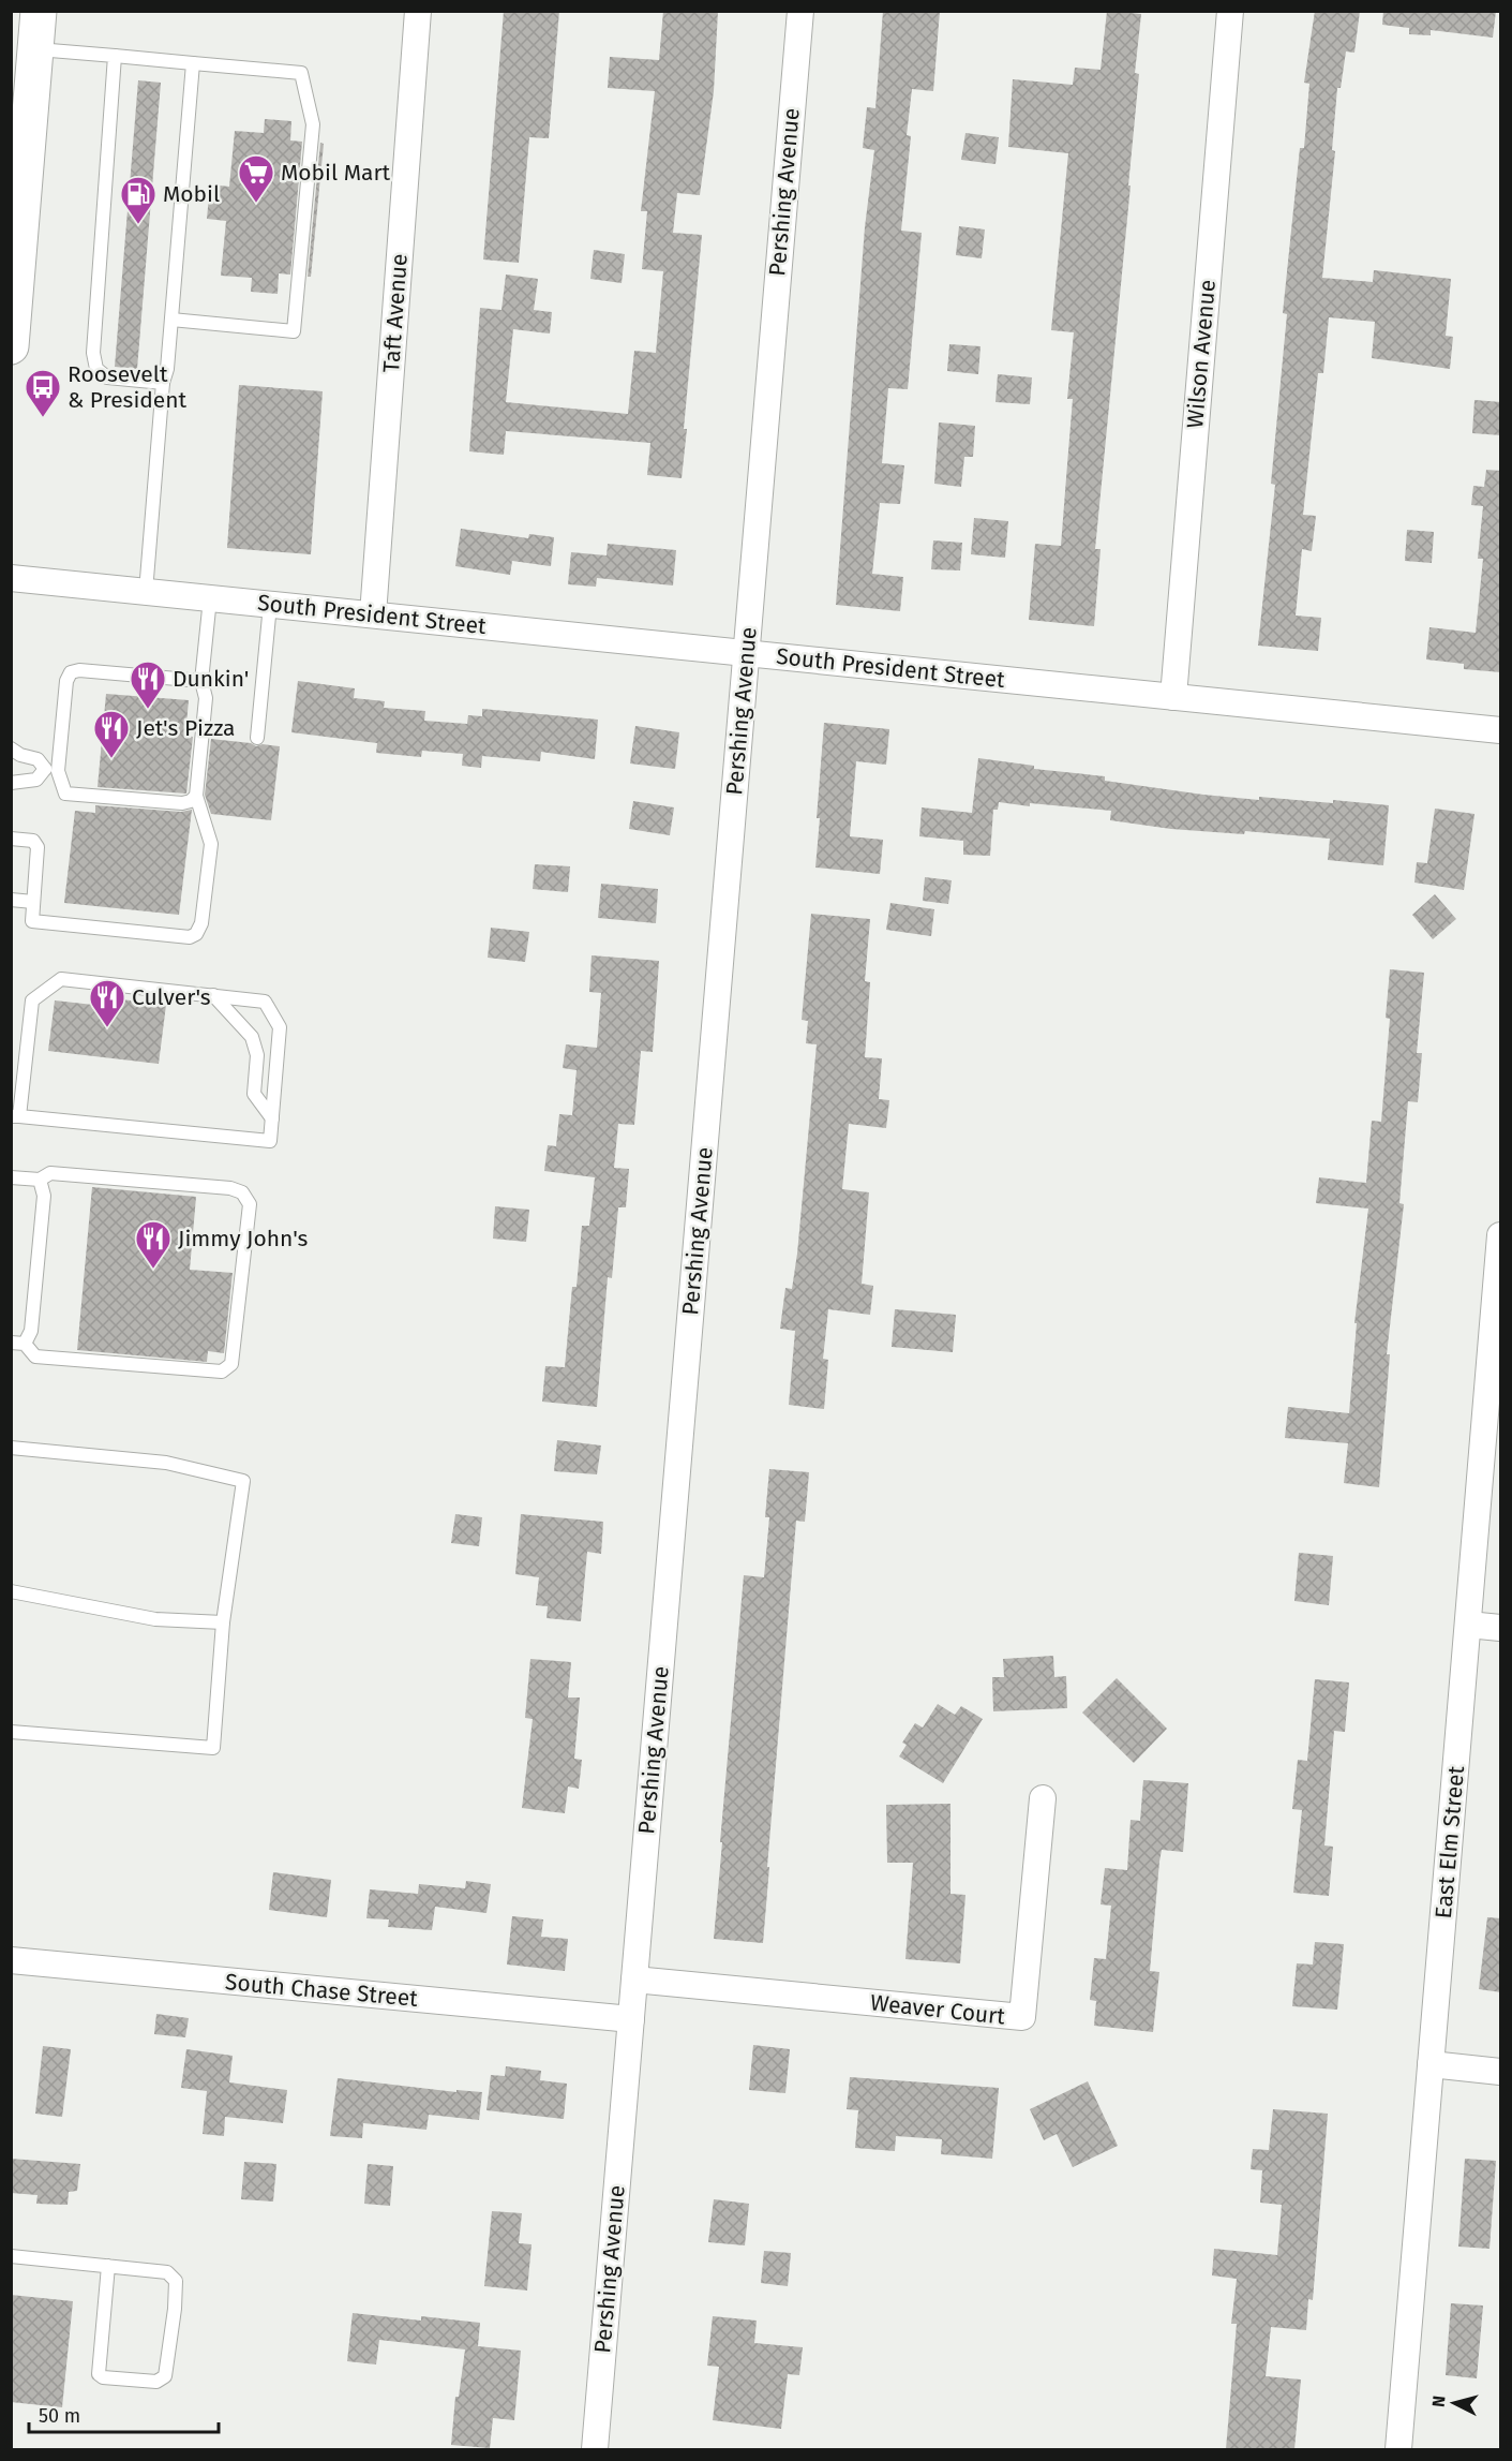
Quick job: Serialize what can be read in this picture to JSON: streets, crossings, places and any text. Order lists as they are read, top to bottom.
{
  "streets": {
    "street": [
      "Pershing Avenue",
      "Taft Avenue",
      "Wilson Avenue",
      "South President Street",
      "East Elm Street",
      "South Chase Street",
      "Weaver Court"
    ]
  },
  "crossings": [
    ["Pershing Avenue", "South President Street"],
    ["Pershing Avenue", "South Chase Street"],
    ["Pershing Avenue", "Weaver Court"],
    ["Taft Avenue", "South President Street"],
    ["Wilson Avenue", "South President Street"]
  ],
  "places": {
    "supermarket": ["Mobil Mart"],
    "fuel station": ["Mobil"],
    "bus stop": ["Roosevelt & President"],
    "restaurant": [
      "Dunkin'",
      "Jet's Pizza",
      "Culver's",
      "Jimmy John's"
    ]
  },
  "scale_bar": "50 m",
  "north": "left"
}
